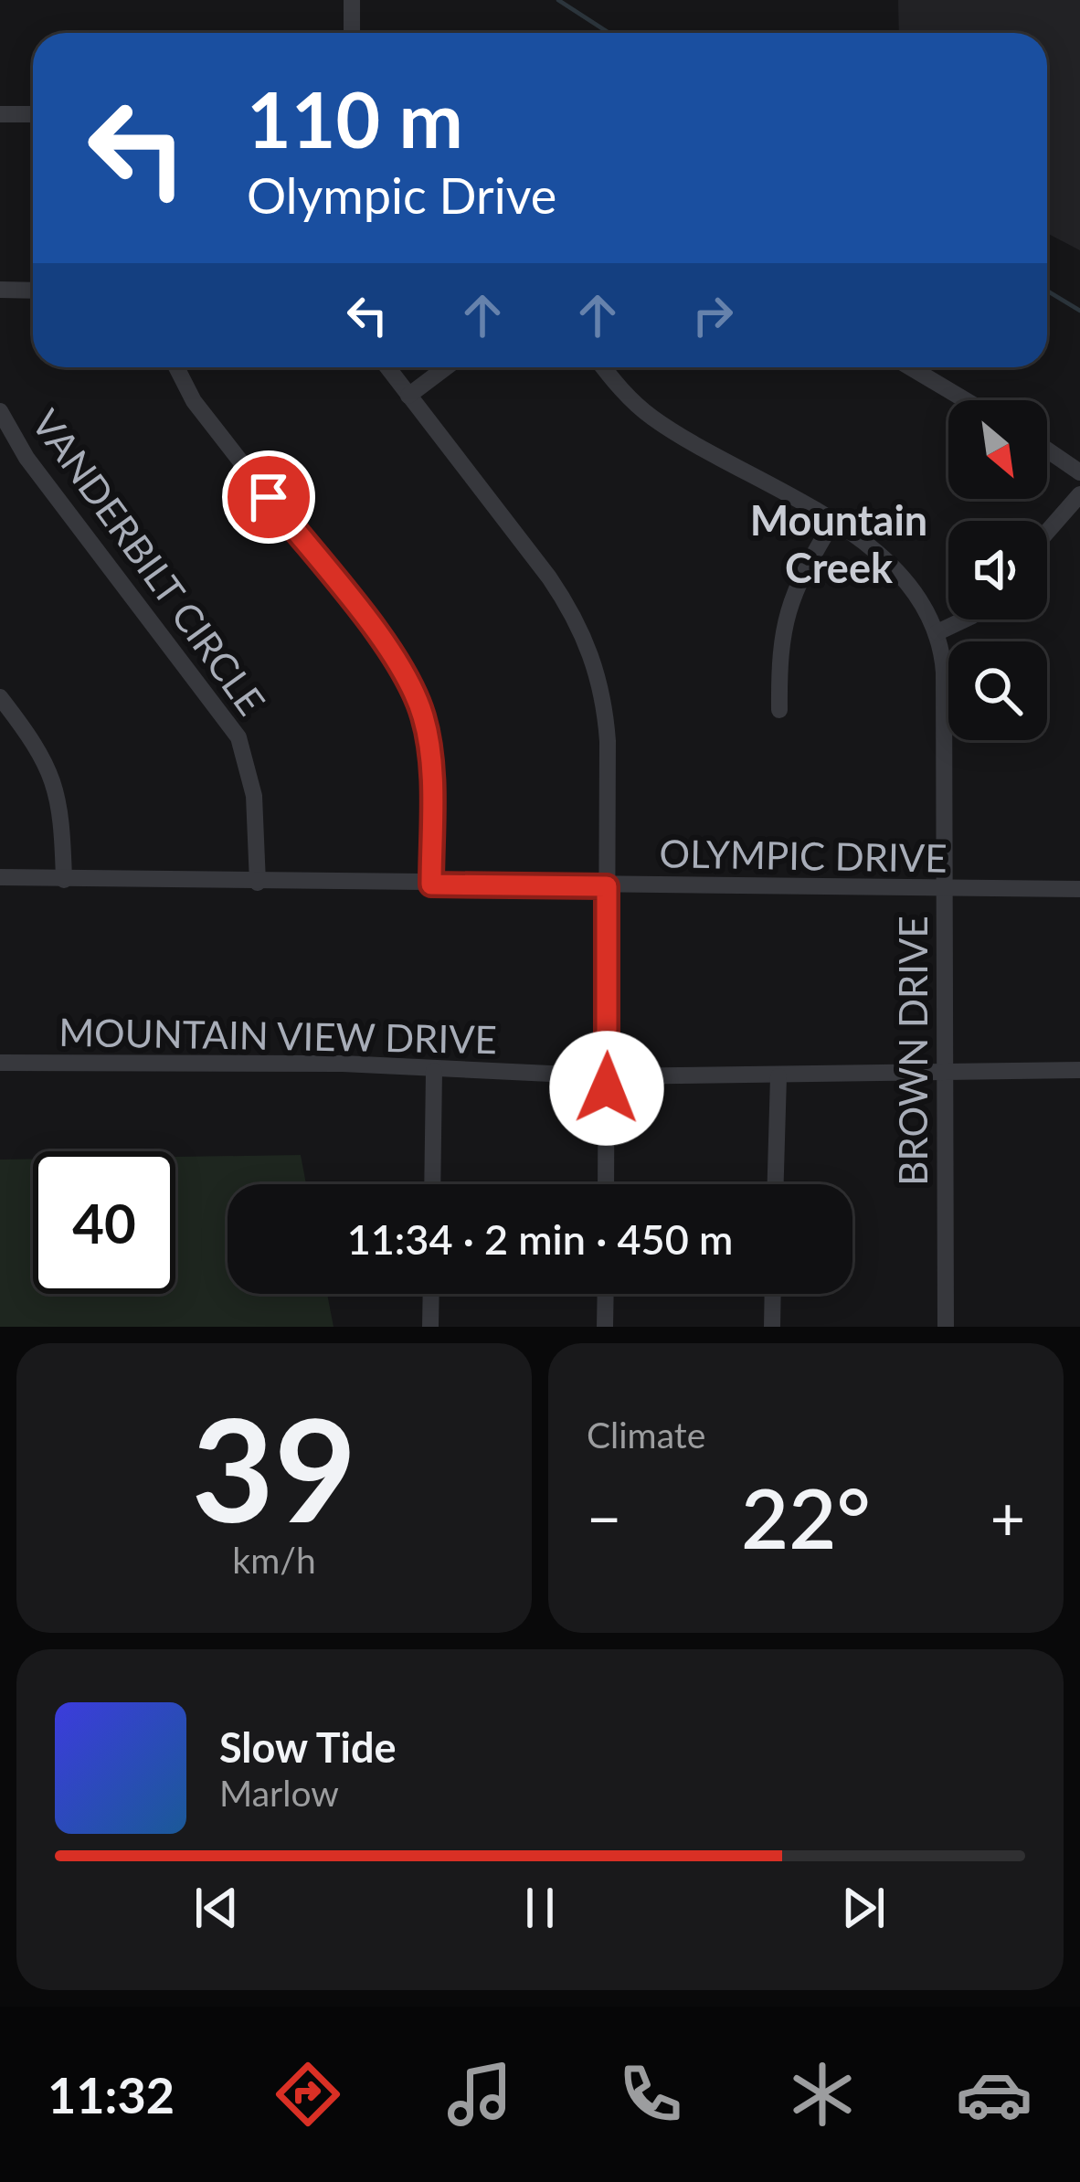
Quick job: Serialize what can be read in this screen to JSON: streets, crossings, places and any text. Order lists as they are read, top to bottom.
{
  "streets": {
    "street": [
      "VANDERBILT CIRCLE",
      "OLYMPIC DRIVE",
      "MOUNTAIN VIEW DRIVE",
      "BROWN DRIVE"
    ]
  },
  "crossings": [
    ["VANDERBILT CIRCLE", "OLYMPIC DRIVE"],
    ["OLYMPIC DRIVE", "BROWN DRIVE"],
    ["MOUNTAIN VIEW DRIVE", "BROWN DRIVE"]
  ],
  "districts": ["Mountain Creek"],
  "north": "bottom right",
  "page": {
    "turn": ["110 m", "Olympic Drive"],
    "limit": "40",
    "trip": "11:34 · 2 min · 450 m",
    "tile": [
      ["39", "km/h"],
      "Climate"
    ],
    "heat": ["−", "22°", "+"],
    "song": ["Slow Tide", "Marlow"],
    "tabs": "11:32"
  }
}
